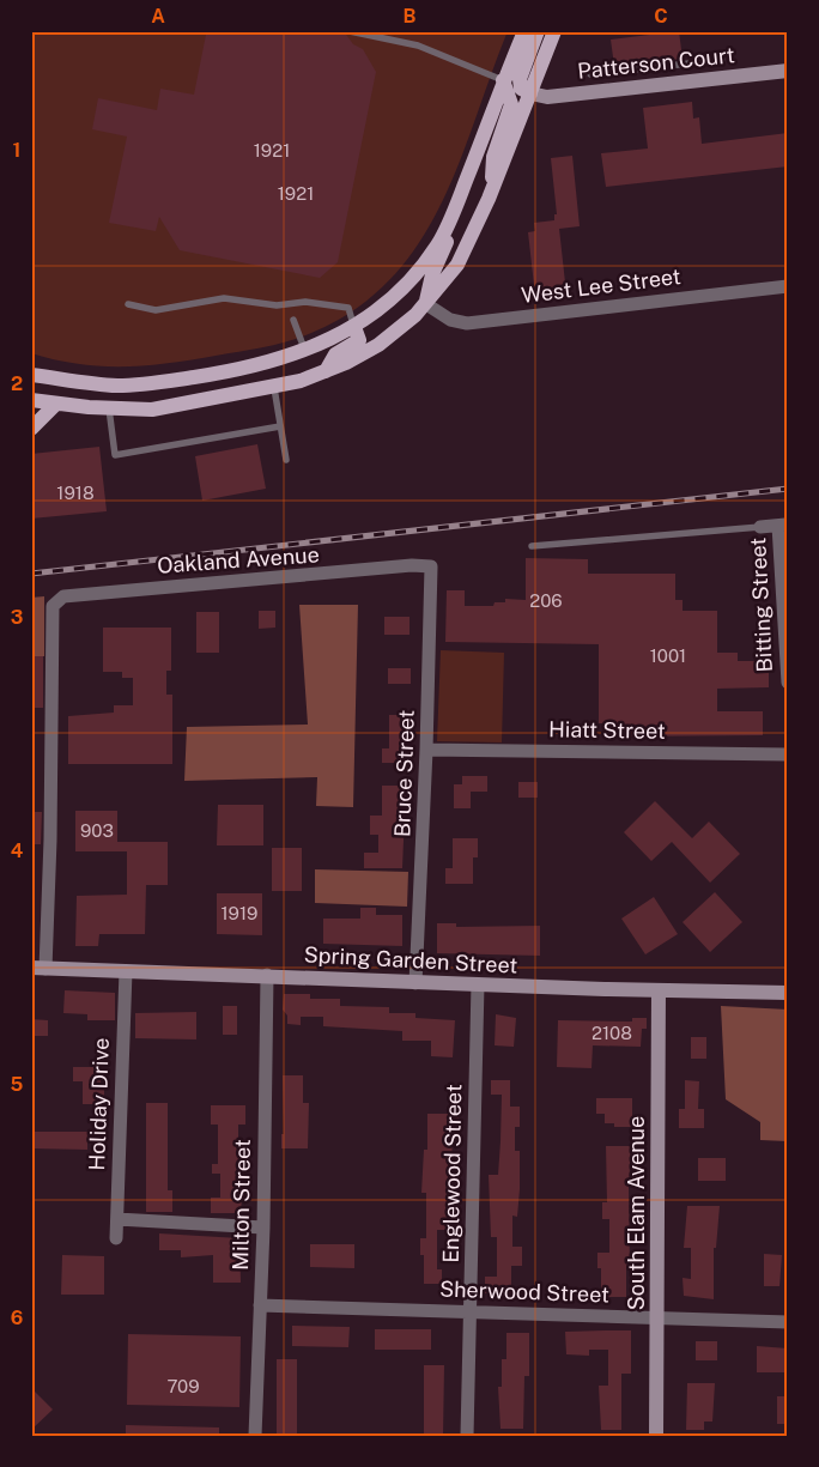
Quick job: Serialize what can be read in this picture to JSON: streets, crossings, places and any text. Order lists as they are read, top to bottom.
{
  "streets": {
    "main road": ["Patterson Court", "Spring Garden Street", "South Elam Avenue"],
    "street": [
      "West Lee Street",
      "Oakland Avenue",
      "Bitting Street",
      "Hiatt Street",
      "Bruce Street",
      "Holiday Drive",
      "Englewood Street",
      "Milton Street",
      "Sherwood Street"
    ]
  },
  "crossings": [
    ["Oakland Avenue", "Bruce Street"],
    ["Oakland Avenue", "Spring Garden Street"],
    ["Hiatt Street", "Bruce Street"],
    ["Bruce Street", "Spring Garden Street"],
    ["Spring Garden Street", "Holiday Drive"],
    ["Spring Garden Street", "Englewood Street"],
    ["Spring Garden Street", "Milton Street"],
    ["Spring Garden Street", "South Elam Avenue"],
    ["Englewood Street", "Sherwood Street"],
    ["Milton Street", "Sherwood Street"],
    ["South Elam Avenue", "Sherwood Street"]
  ],
  "house_numbers": [
    "1921",
    "1921",
    "1918",
    "206",
    "1001",
    "903",
    "1919",
    "2108",
    "709"
  ],
  "grid": {
    "columns": ["A", "B", "C"],
    "rows": [
      "1",
      "2",
      "3",
      "4",
      "5",
      "6"
    ]
  }
}
